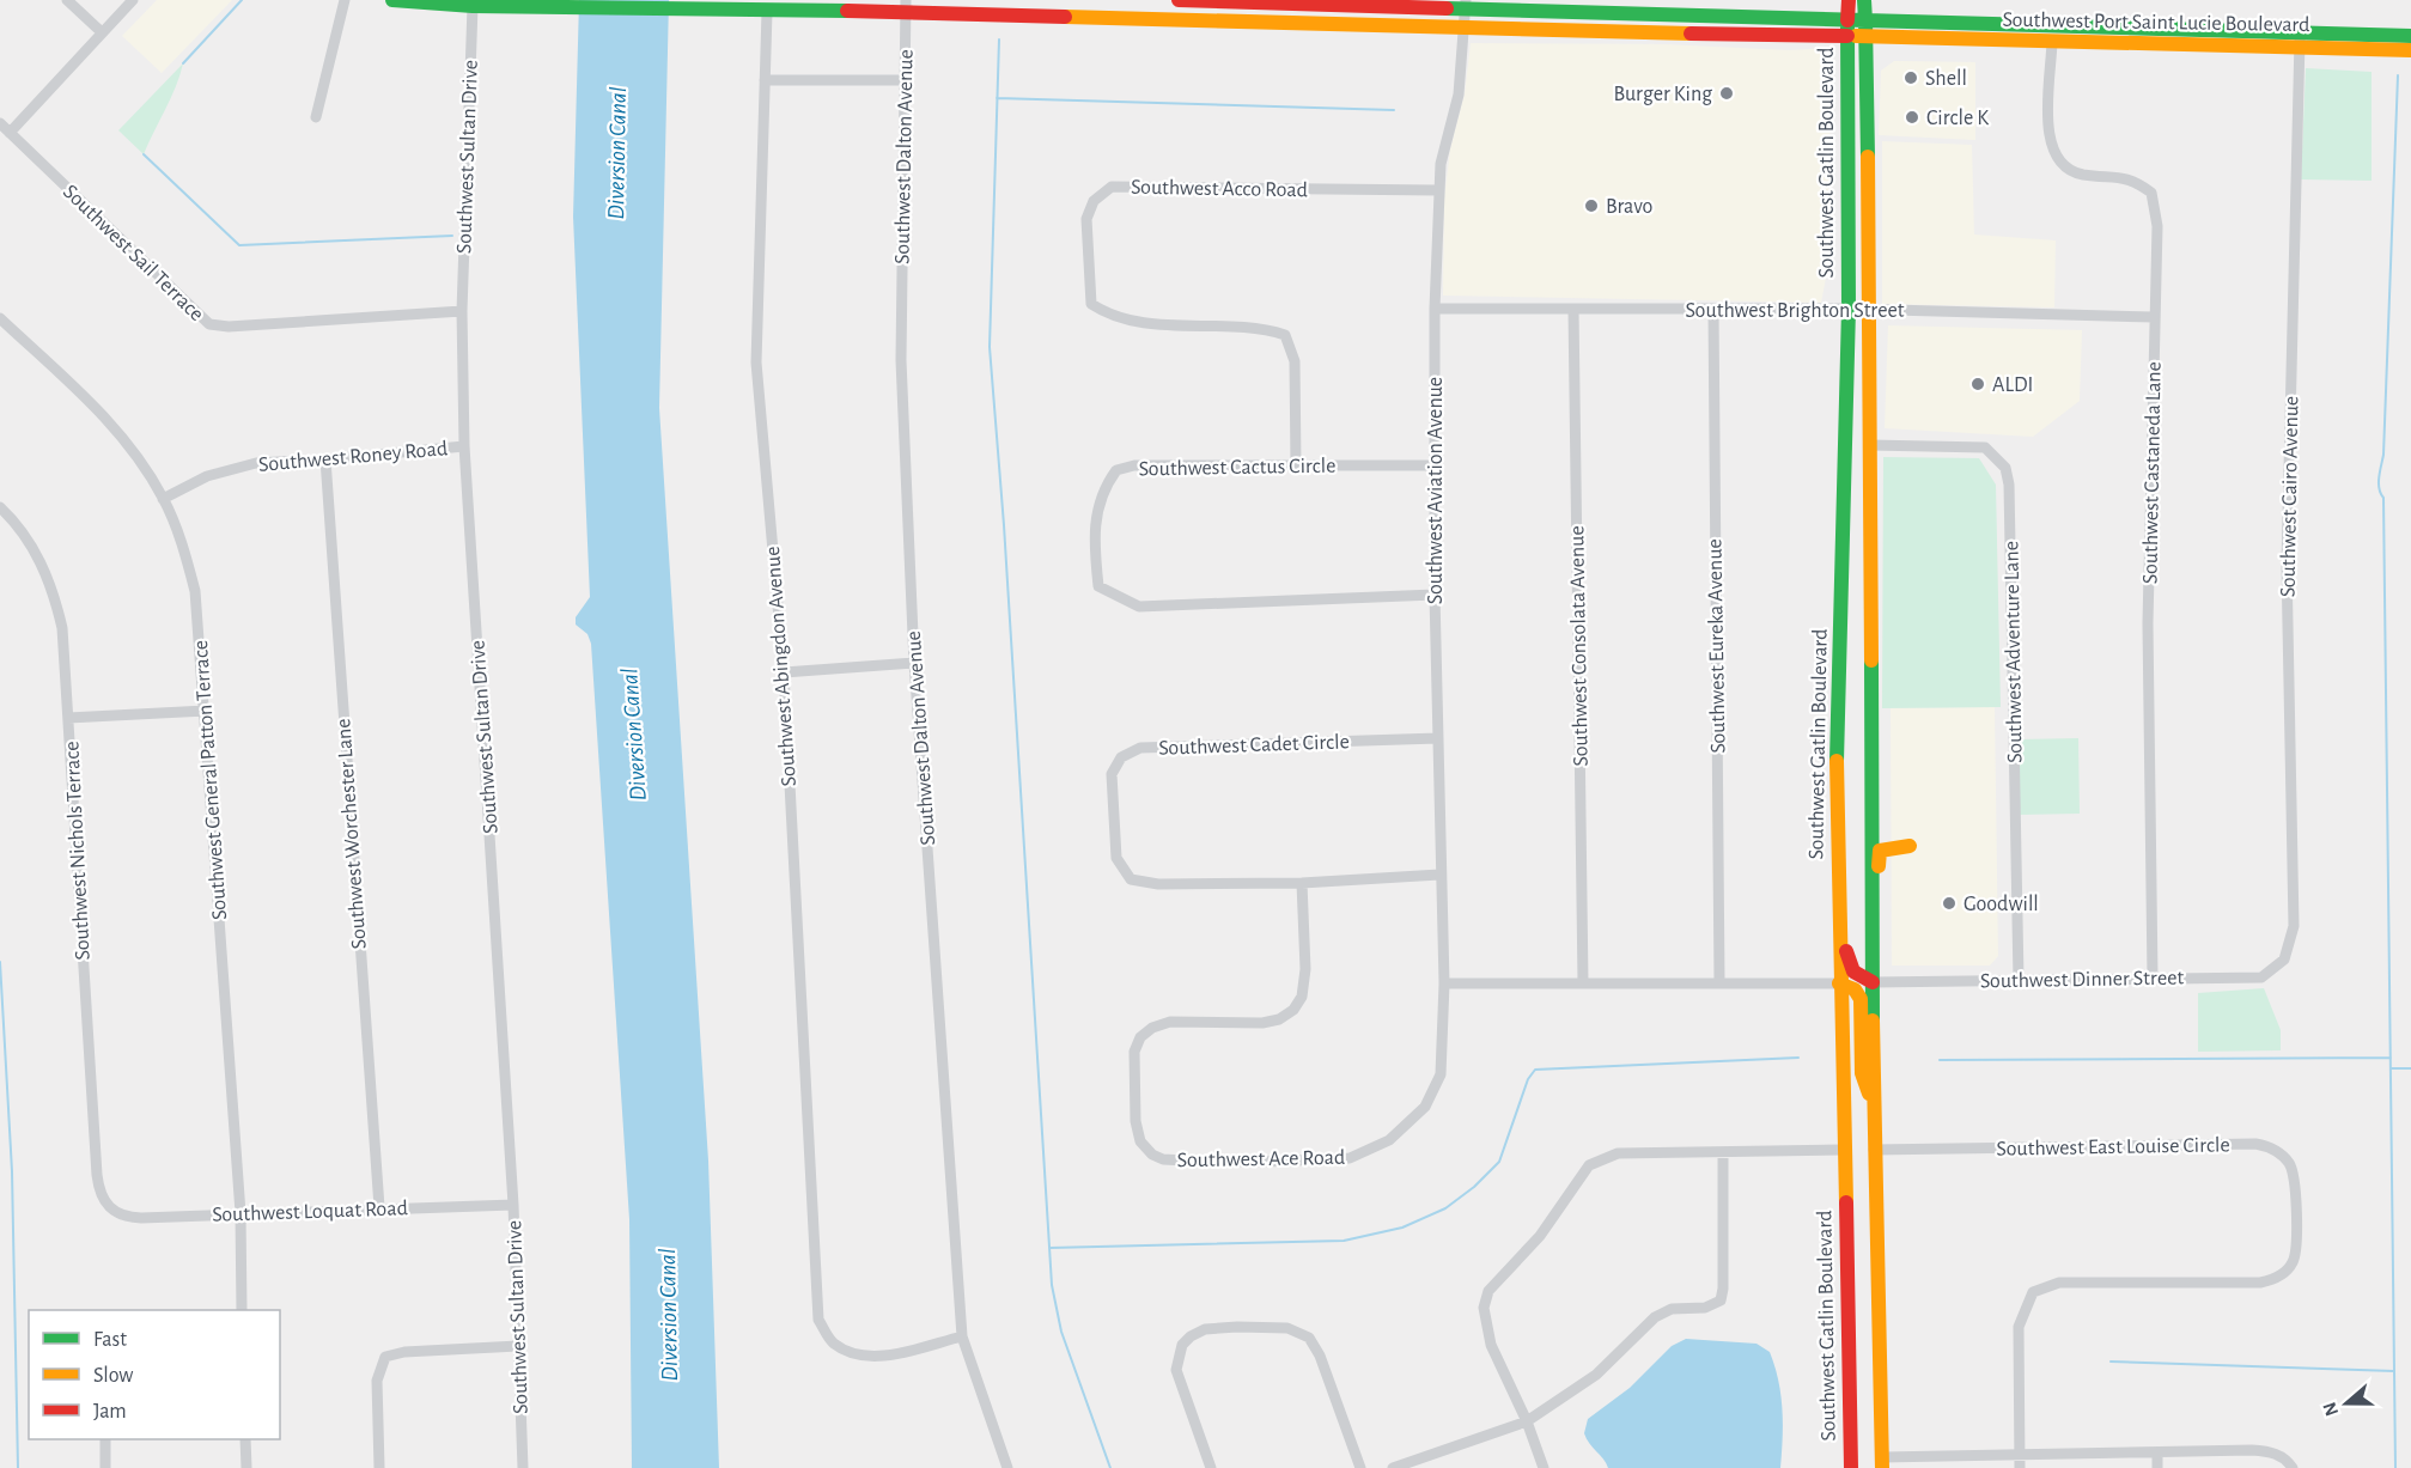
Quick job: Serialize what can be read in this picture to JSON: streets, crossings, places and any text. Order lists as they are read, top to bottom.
{
  "streets": {
    "main road": ["Southwest Port Saint Lucie Boulevard", "Southwest Gatlin Boulevard"],
    "street": [
      "Southwest Sultan Drive",
      "Southwest Dalton Avenue",
      "Southwest Acco Road",
      "Southwest Sail Terrace",
      "Southwest Brighton Street",
      "Southwest Roney Road",
      "Southwest Cactus Circle",
      "Southwest Castaneda Lane",
      "Southwest Aviation Avenue",
      "Southwest Cairo Avenue",
      "Southwest Consolata Avenue",
      "Southwest Eureka Avenue",
      "Southwest Adventure Lane",
      "Southwest Abingdon Avenue",
      "Southwest Cadet Circle",
      "Southwest General Patton Terrace",
      "Southwest Worchester Lane",
      "Southwest Nichols Terrace",
      "Southwest Dinner Street",
      "Southwest East Louise Circle",
      "Southwest Ace Road",
      "Southwest Loquat Road"
    ]
  },
  "crossings": [
    ["Southwest Port Saint Lucie Boulevard", "Southwest Sultan Drive"],
    ["Southwest Port Saint Lucie Boulevard", "Southwest Dalton Avenue"],
    ["Southwest Port Saint Lucie Boulevard", "Southwest Gatlin Boulevard"],
    ["Southwest Port Saint Lucie Boulevard", "Southwest Castaneda Lane"],
    ["Southwest Port Saint Lucie Boulevard", "Southwest Aviation Avenue"],
    ["Southwest Port Saint Lucie Boulevard", "Southwest Cairo Avenue"],
    ["Southwest Port Saint Lucie Boulevard", "Southwest Abingdon Avenue"],
    ["Southwest Sultan Drive", "Southwest Sail Terrace"],
    ["Southwest Sultan Drive", "Southwest Roney Road"],
    ["Southwest Sultan Drive", "Southwest Loquat Road"],
    ["Southwest Dalton Avenue", "Southwest Abingdon Avenue"],
    ["Southwest Gatlin Boulevard", "Southwest Brighton Street"],
    ["Southwest Gatlin Boulevard", "Southwest Adventure Lane"],
    ["Southwest Gatlin Boulevard", "Southwest Dinner Street"],
    ["Southwest Gatlin Boulevard", "Southwest East Louise Circle"],
    ["Southwest Acco Road", "Southwest Cactus Circle"],
    ["Southwest Acco Road", "Southwest Aviation Avenue"],
    ["Southwest Brighton Street", "Southwest Castaneda Lane"],
    ["Southwest Brighton Street", "Southwest Aviation Avenue"],
    ["Southwest Brighton Street", "Southwest Consolata Avenue"],
    ["Southwest Brighton Street", "Southwest Eureka Avenue"],
    ["Southwest Roney Road", "Southwest General Patton Terrace"],
    ["Southwest Roney Road", "Southwest Worchester Lane"],
    ["Southwest Cactus Circle", "Southwest Aviation Avenue"],
    ["Southwest Castaneda Lane", "Southwest Dinner Street"],
    ["Southwest Aviation Avenue", "Southwest Cadet Circle"],
    ["Southwest Aviation Avenue", "Southwest Ace Road"],
    ["Southwest Cairo Avenue", "Southwest Dinner Street"],
    ["Southwest Adventure Lane", "Southwest Dinner Street"],
    ["Southwest Cadet Circle", "Southwest Ace Road"],
    ["Southwest General Patton Terrace", "Southwest Loquat Road"],
    ["Southwest Worchester Lane", "Southwest Loquat Road"],
    ["Southwest Nichols Terrace", "Southwest Loquat Road"]
  ],
  "water": ["Diversion Canal"],
  "places": [
    "Shell",
    "Burger King",
    "Circle K",
    "Bravo",
    "ALDI",
    "Goodwill"
  ],
  "legend": ["Fast", "Slow", "Jam"],
  "north": "left"
}
